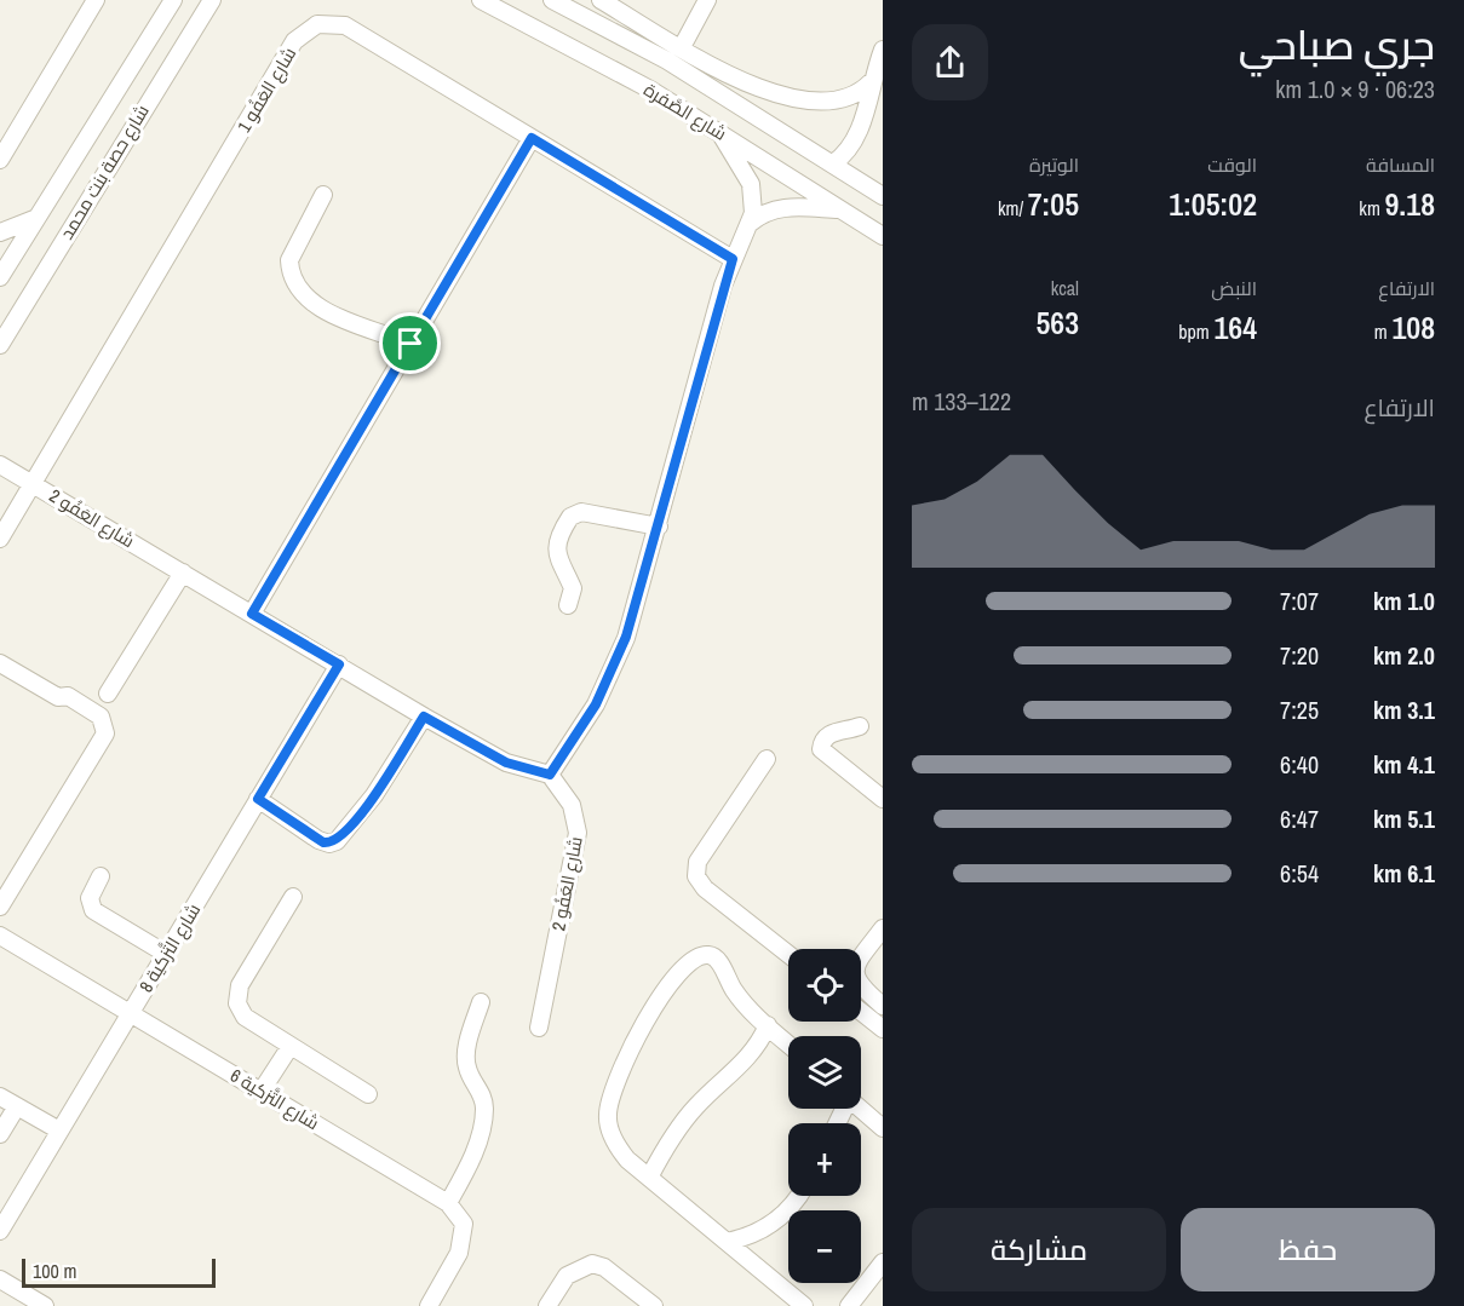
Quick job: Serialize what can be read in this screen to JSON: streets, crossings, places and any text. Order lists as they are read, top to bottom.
{
  "streets": {
    "street": [
      "شارع العَفُو 1",
      "شارع الصَّفرة",
      "شارع حصة بنت محمد",
      "شارع العَفُو 2",
      "شارع التَّزكية 8",
      "شارع التَّزكية 6"
    ]
  },
  "crossings": [
    ["شارع العَفُو 1", "شارع العَفُو 2"],
    ["شارع العَفُو 2", "شارع التَّزكية 8"],
    ["شارع التَّزكية 8", "شارع التَّزكية 6"]
  ],
  "scale_bar": "100 m",
  "page": {
    "heading": ["جري صباحي", "06:23 · 9 × 1.0 km"],
    "stats": [
      ["المسافة", "9.18 km"],
      ["الوقت", "1:05:02"],
      ["الوتيرة", "7:05 /km"],
      ["الارتفاع", "108 m"],
      ["النبض", "164 bpm"],
      ["kcal", "563"]
    ],
    "chart": ["الارتفاع", "122–133 m"],
    "list": [
      {
        "name": "1.0 km",
        "note": "7:07"
      },
      {
        "name": "2.0 km",
        "note": "7:20"
      },
      {
        "name": "3.1 km",
        "note": "7:25"
      },
      {
        "name": "4.1 km",
        "note": "6:40"
      },
      {
        "name": "5.1 km",
        "note": "6:47"
      },
      {
        "name": "6.1 km",
        "note": "6:54"
      }
    ],
    "map_buttons": ["+", "−"],
    "buttons": ["حفظ", "مشاركة"],
    "scale": "100 m"
  }
}
